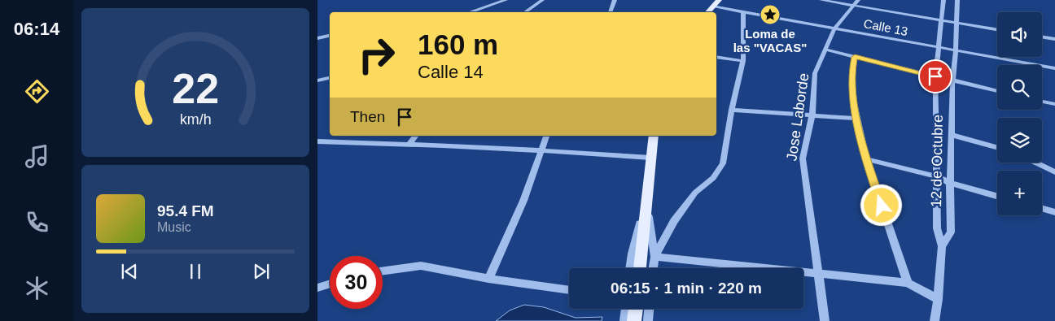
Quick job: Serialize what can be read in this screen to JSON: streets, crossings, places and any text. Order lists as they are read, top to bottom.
{
  "streets": {
    "street": ["Calle 13", "Jose Laborde", "12 de Octubre"]
  },
  "crossings": [
    ["Calle 13", "Jose Laborde"],
    ["Calle 13", "12 de Octubre"]
  ],
  "places": {
    "place": ["Loma de las \"VACAS\""]
  },
  "page": {
    "tabs": "06:14",
    "map_buttons": "+",
    "turn": ["160 m", "Calle 14"],
    "then": "Then",
    "song": ["95.4 FM", "Music"],
    "limit": "30",
    "trip": "06:15 · 1 min · 220 m",
    "gauge": ["22", "km/h"]
  }
}
